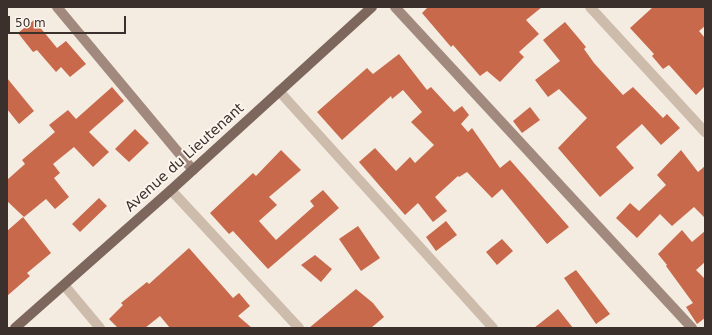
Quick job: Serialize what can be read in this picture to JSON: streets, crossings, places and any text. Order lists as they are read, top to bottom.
{
  "streets": {
    "main road": ["Avenue du Lieutenant"]
  },
  "scale_bar": "50 m"
}
